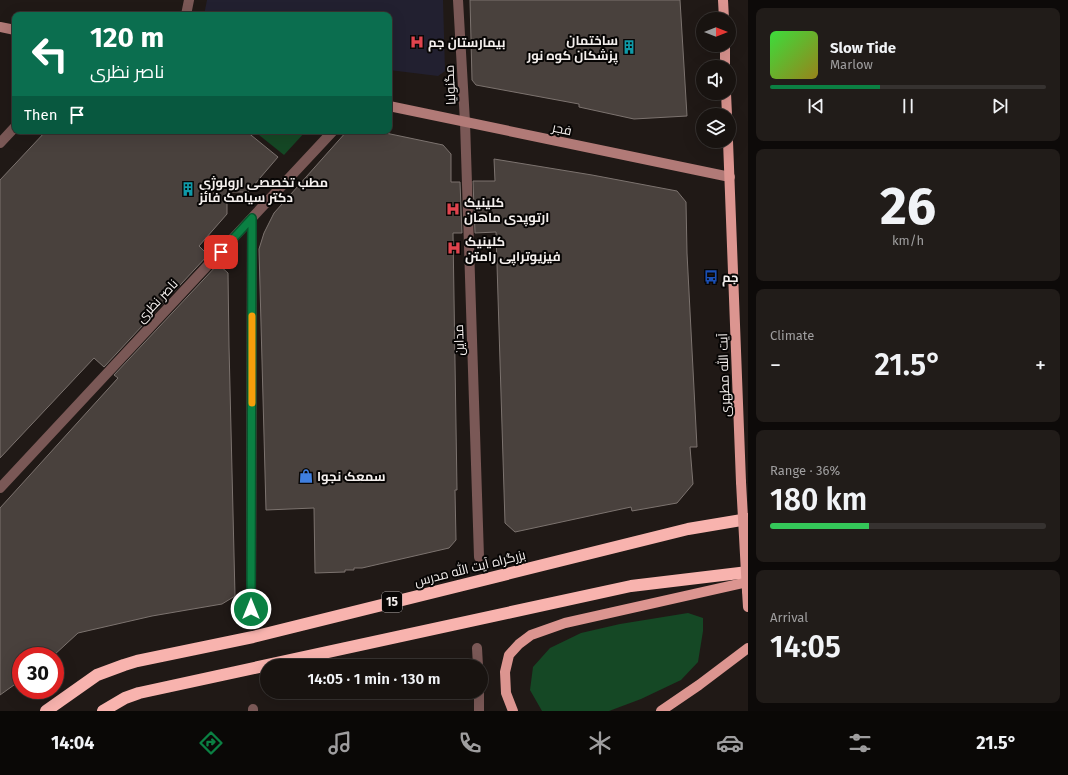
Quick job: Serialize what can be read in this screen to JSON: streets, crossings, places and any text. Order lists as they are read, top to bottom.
{
  "streets": {
    "highway": ["بزرگراه آیت الله مدرس", "15"],
    "main road": ["آیت الله مطهری"],
    "street": [
      "مگنولیا",
      "فجر",
      "ناصر نظری",
      "مداین"
    ]
  },
  "crossings": [
    ["مگنولیا", "فجر"],
    ["مگنولیا", "مداین"],
    ["فجر", "مداین"],
    ["فجر", "آیت الله مطهری"]
  ],
  "places": {
    "hospital": ["بیمارستان جم", "کلینیک ارتوپدی ماهان", "کلینیک فیزیوتراپی رامتن"],
    "building": ["ساختمان پزشکان کوه نور", "مطب تخصصی ارولوژی دکتر سیامک فائز"],
    "bus stop": ["جم"],
    "shop": ["سمعک نجوا"]
  },
  "north": "right",
  "page": {
    "turn": ["120 m", "ناصر نظری"],
    "song": ["Slow Tide", "Marlow"],
    "then": "Then",
    "tile": [
      ["26", "km/h"],
      "Climate",
      ["Range · 36%", "180 km"],
      ["Arrival", "14:05"]
    ],
    "heat": ["−", "21.5°", "+"],
    "limit": "30",
    "trip": "14:05 · 1 min · 130 m",
    "tabs": ["14:04", "21.5°"]
  }
}
